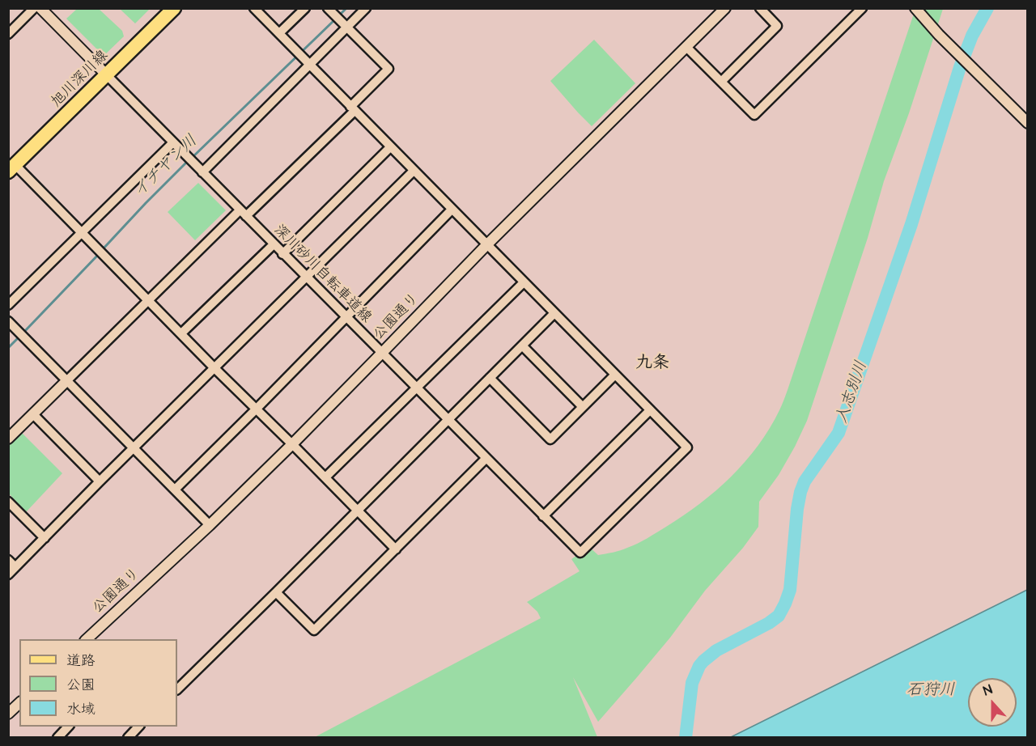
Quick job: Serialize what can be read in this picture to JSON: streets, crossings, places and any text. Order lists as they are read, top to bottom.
{
  "streets": {
    "main road": ["旭川深川線"],
    "street": ["深川砂川自転車道線", "公園通り"]
  },
  "crossings": [
    ["旭川深川線", "深川砂川自転車道線"],
    ["深川砂川自転車道線", "公園通り"]
  ],
  "districts": ["九条"],
  "water": ["イチヤン川", "入志別川", "石狩川"],
  "legend": ["道路", "公園", "水域"],
  "north": "top"
}
